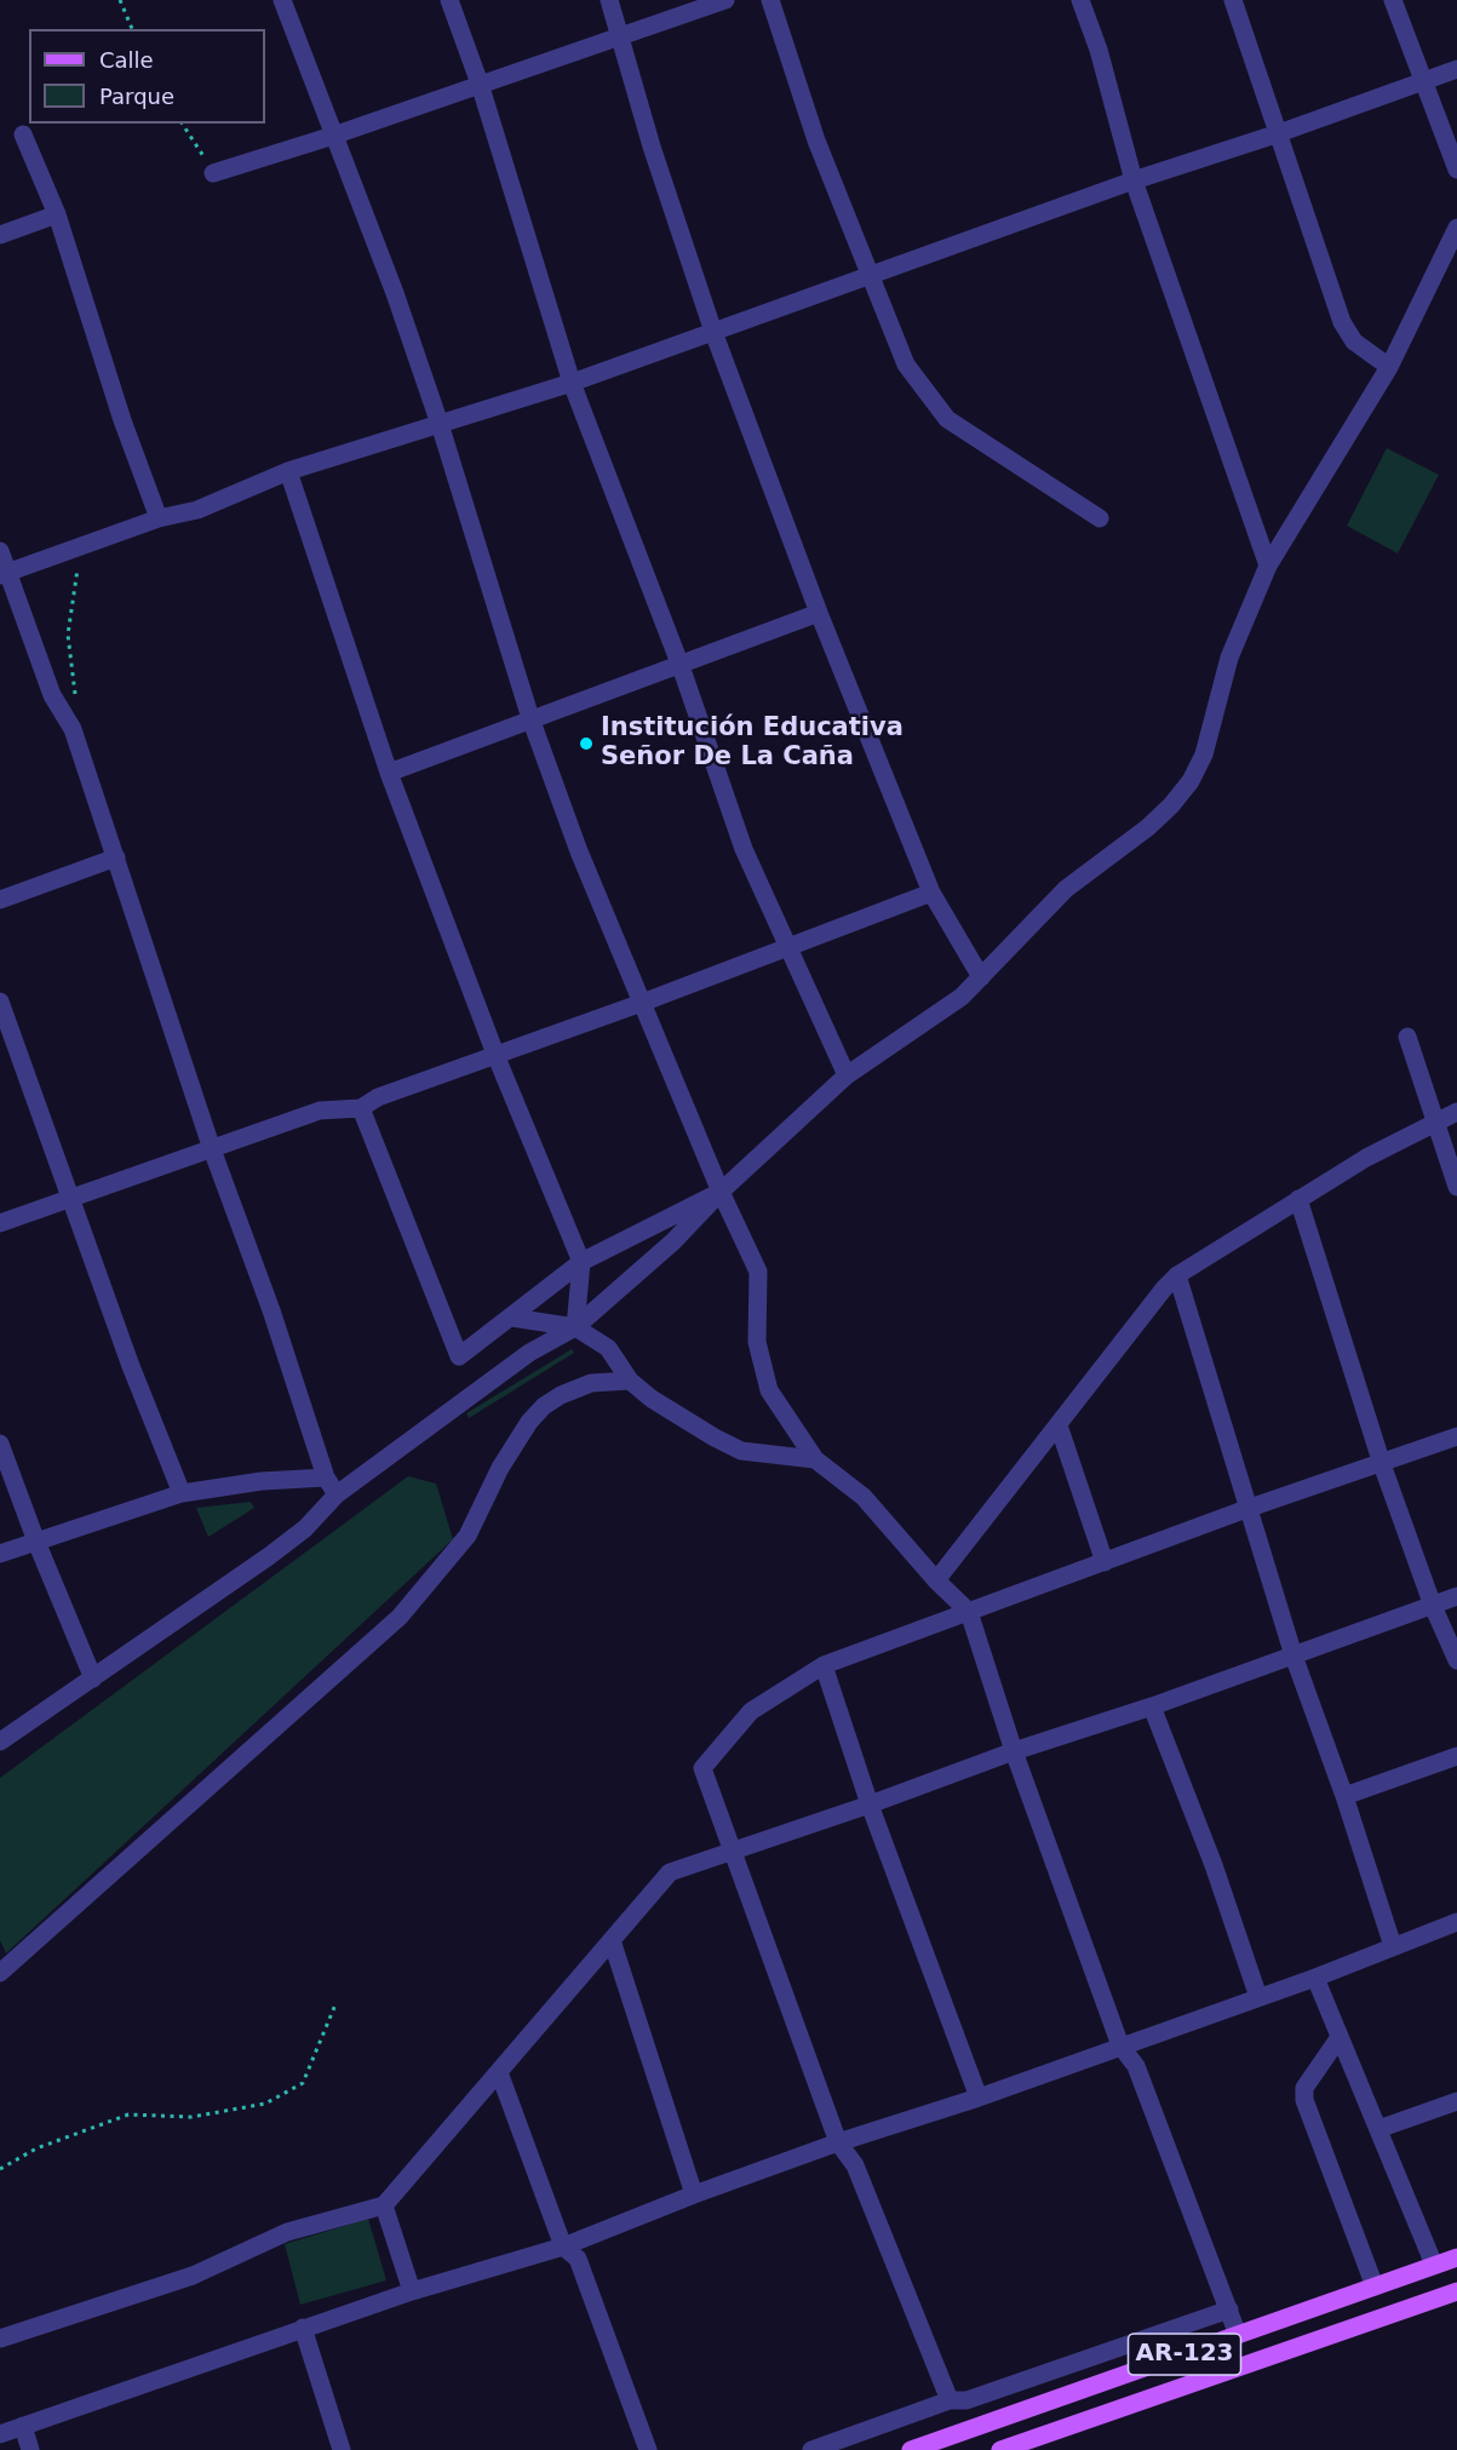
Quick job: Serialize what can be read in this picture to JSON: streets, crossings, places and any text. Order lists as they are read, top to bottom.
{
  "streets": {
    "main road": ["AR-123"]
  },
  "places": ["Institución Educativa Señor De La Caña"],
  "legend": ["Calle", "Parque"]
}
